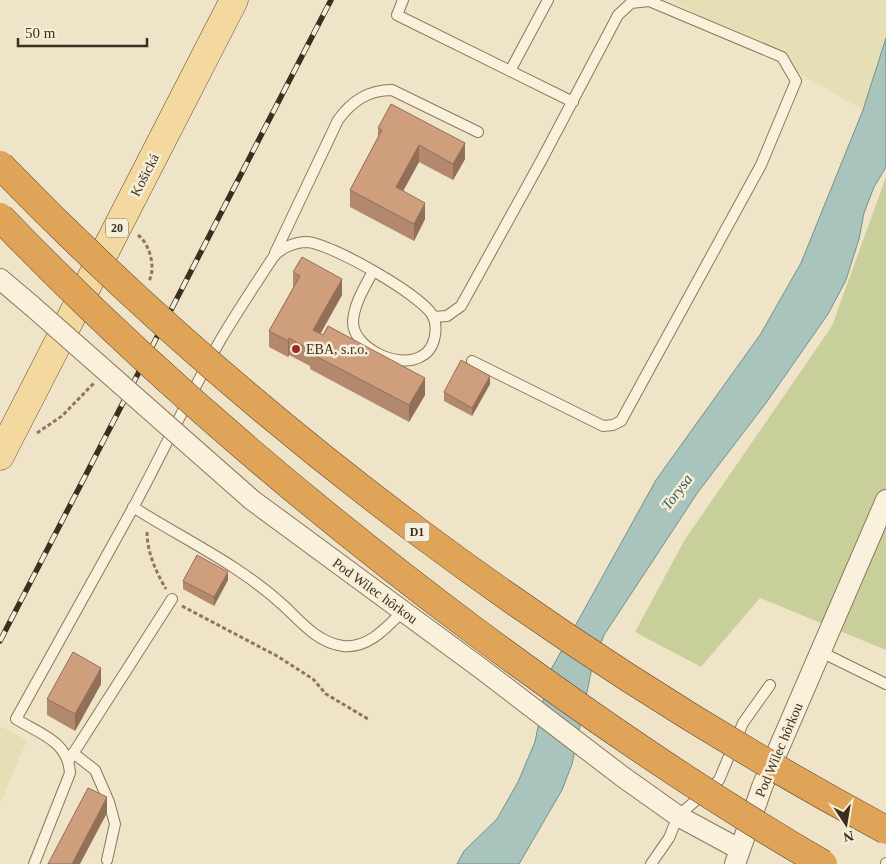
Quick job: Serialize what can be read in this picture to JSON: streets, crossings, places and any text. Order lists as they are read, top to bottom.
{
  "streets": {
    "highway": ["D1"],
    "main road": ["Košická", "20"],
    "street": ["Pod Wilec hôrkou"]
  },
  "water": ["Torysa"],
  "places": ["EBA, s.r.o."],
  "scale_bar": "50 m",
  "north": "bottom"
}
